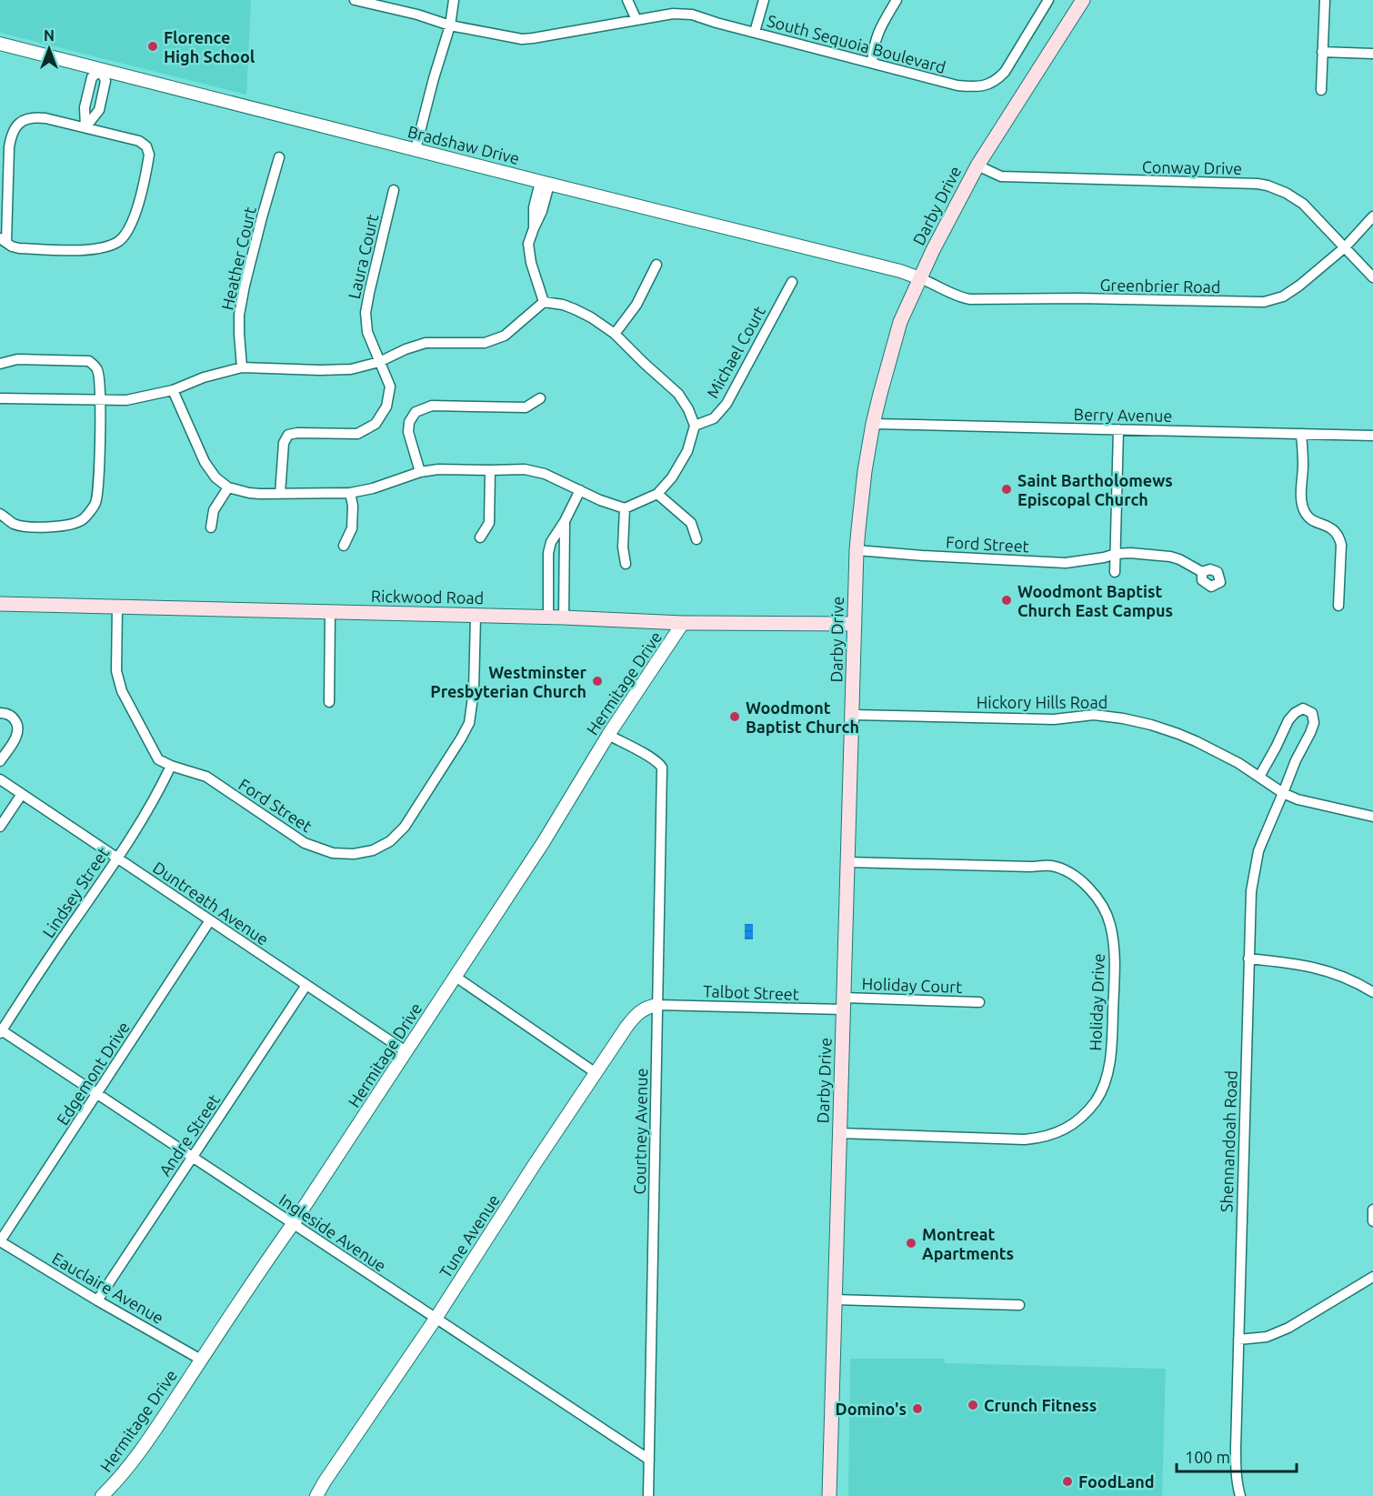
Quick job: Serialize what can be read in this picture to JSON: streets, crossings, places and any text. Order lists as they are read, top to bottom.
{
  "streets": {
    "main road": ["Darby Drive", "Rickwood Road"],
    "street": [
      "South Sequoia Boulevard",
      "Bradshaw Drive",
      "Conway Drive",
      "Laura Court",
      "Heather Court",
      "Greenbrier Road",
      "Michael Court",
      "Berry Avenue",
      "Ford Street",
      "Hermitage Drive",
      "Hickory Hills Road",
      "Lindsey Street",
      "Duntreath Avenue",
      "Holiday Court",
      "Talbot Street",
      "Holiday Drive",
      "Edgemont Drive",
      "Courtney Avenue",
      "Andre Street",
      "Shennandoah Road",
      "Ingleside Avenue",
      "Tune Avenue",
      "Eauclaire Avenue"
    ]
  },
  "crossings": [
    ["Bradshaw Drive", "Darby Drive"],
    ["Bradshaw Drive", "Greenbrier Road"],
    ["Conway Drive", "Darby Drive"],
    ["Conway Drive", "Greenbrier Road"],
    ["Darby Drive", "Greenbrier Road"],
    ["Darby Drive", "Berry Avenue"],
    ["Darby Drive", "Ford Street"],
    ["Darby Drive", "Rickwood Road"],
    ["Darby Drive", "Hickory Hills Road"],
    ["Darby Drive", "Holiday Court"],
    ["Darby Drive", "Talbot Street"],
    ["Darby Drive", "Holiday Drive"],
    ["Ford Street", "Rickwood Road"],
    ["Ford Street", "Lindsey Street"],
    ["Rickwood Road", "Hermitage Drive"],
    ["Hermitage Drive", "Duntreath Avenue"],
    ["Hermitage Drive", "Courtney Avenue"],
    ["Hermitage Drive", "Ingleside Avenue"],
    ["Hermitage Drive", "Eauclaire Avenue"],
    ["Hickory Hills Road", "Shennandoah Road"],
    ["Lindsey Street", "Duntreath Avenue"],
    ["Lindsey Street", "Ingleside Avenue"],
    ["Duntreath Avenue", "Edgemont Drive"],
    ["Duntreath Avenue", "Andre Street"],
    ["Holiday Court", "Talbot Street"],
    ["Talbot Street", "Courtney Avenue"],
    ["Talbot Street", "Tune Avenue"],
    ["Edgemont Drive", "Ingleside Avenue"],
    ["Edgemont Drive", "Eauclaire Avenue"],
    ["Courtney Avenue", "Ingleside Avenue"],
    ["Courtney Avenue", "Tune Avenue"],
    ["Andre Street", "Ingleside Avenue"],
    ["Andre Street", "Eauclaire Avenue"],
    ["Ingleside Avenue", "Tune Avenue"]
  ],
  "places": [
    "Florence High School",
    "Saint Bartholomews Episcopal Church",
    "Woodmont Baptist Church East Campus",
    "Westminster Presbyterian Church",
    "Woodmont Baptist Church",
    "Montreat Apartments",
    "Crunch Fitness",
    "Domino's",
    "FoodLand"
  ],
  "scale_bar": "100 m",
  "north": "top"
}
